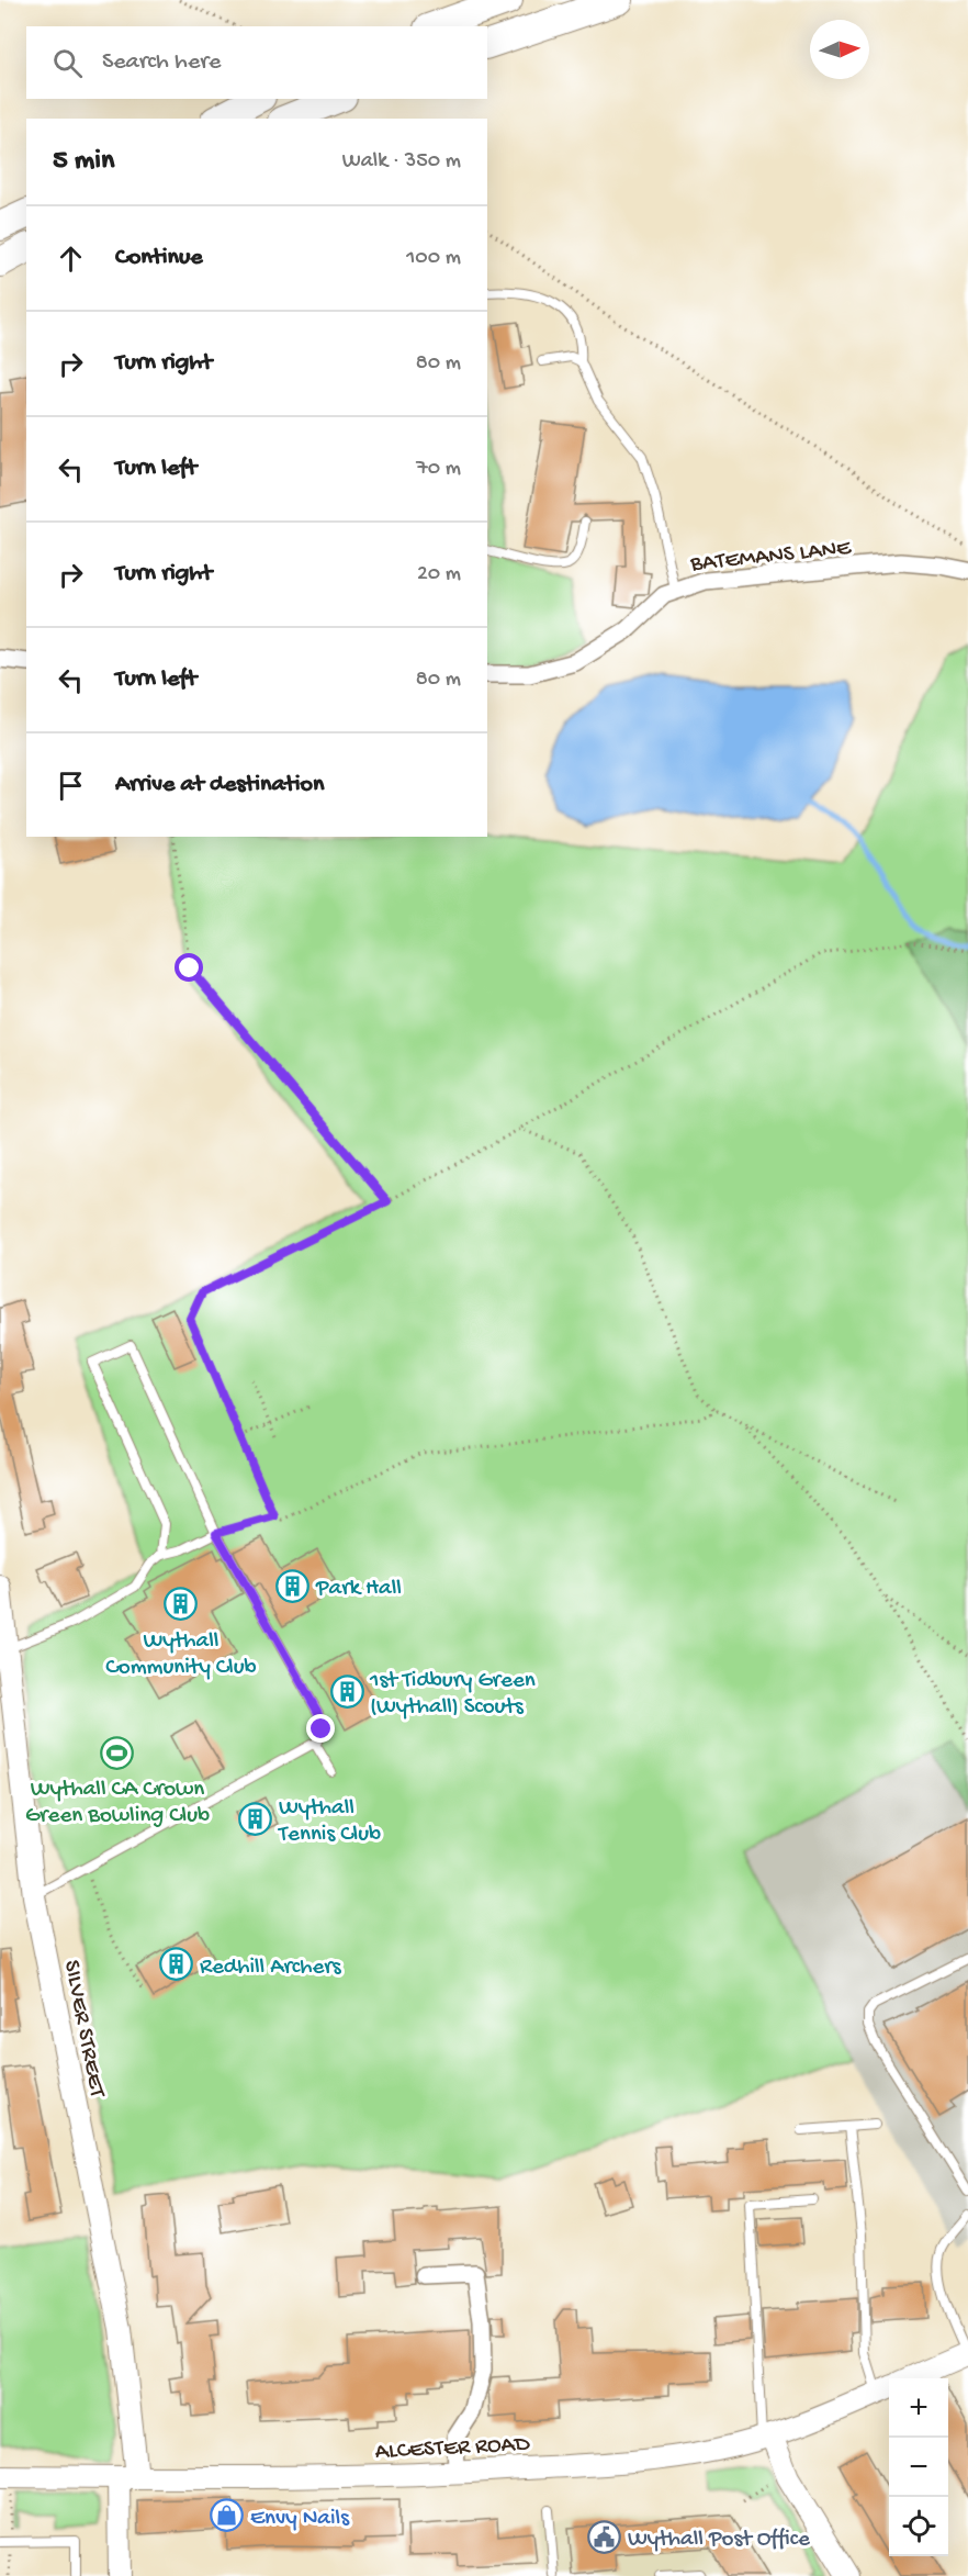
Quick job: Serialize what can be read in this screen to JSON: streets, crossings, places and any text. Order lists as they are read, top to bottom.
{
  "streets": {
    "street": ["BATEMANS LANE", "SILVER STREET", "ALCESTER ROAD"]
  },
  "crossings": [
    ["SILVER STREET", "ALCESTER ROAD"]
  ],
  "places": {
    "building": [
      "Park Hall",
      "Wythall Community Club",
      "1st Tidbury Green (Wythall) Scouts",
      "Wythall Tennis Club",
      "Redhill Archers"
    ],
    "sports": ["Wythall CA Crown Green Bowling Club"],
    "shop": ["Envy Nails"],
    "public building": ["Wythall Post Office"]
  },
  "north": "right",
  "page": {
    "search": "Search here",
    "heading": ["5 min", "Walk · 350 m"],
    "list": [
      ["Continue", "100 m"],
      ["Turn right", "80 m"],
      ["Turn left", "70 m"],
      ["Turn right", "20 m"],
      ["Turn left", "80 m"],
      "Arrive at destination"
    ],
    "map_buttons": ["+", "−"]
  }
}
